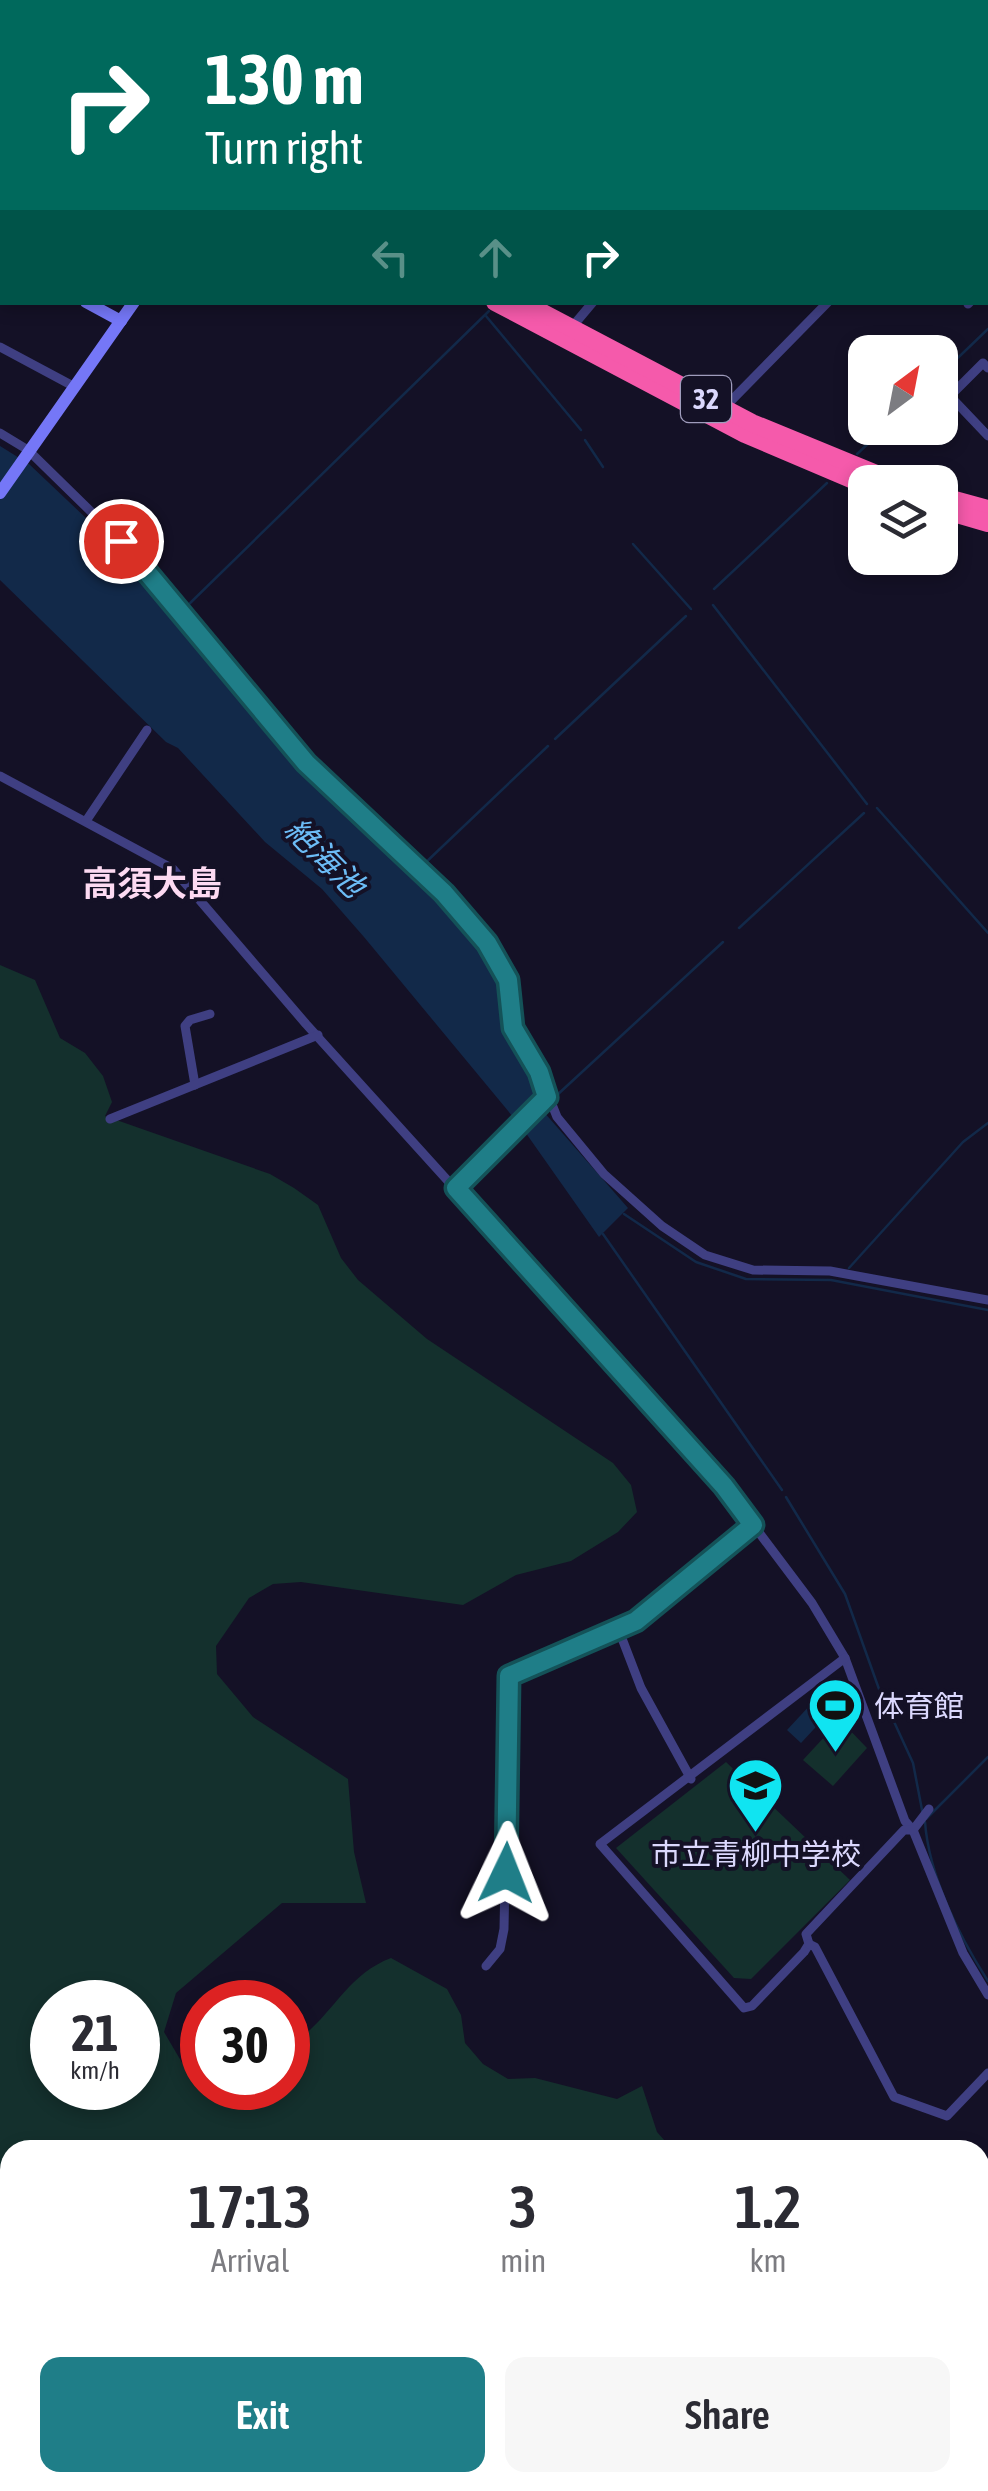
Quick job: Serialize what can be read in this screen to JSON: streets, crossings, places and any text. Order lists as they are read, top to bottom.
{
  "streets": {
    "highway": ["32"]
  },
  "districts": ["高須大島"],
  "water": ["絶海池"],
  "places": {
    "sports": ["体育館"],
    "school or university": ["市立青柳中学校"]
  },
  "north": "top right",
  "page": {
    "turn": ["130 m", "Turn right"],
    "speed": "21 km/h",
    "limit": "30",
    "eta": [
      "17:13",
      "Arrival",
      "3",
      "min",
      "1.2",
      "km"
    ],
    "buttons": ["Exit", "Share"]
  }
}
